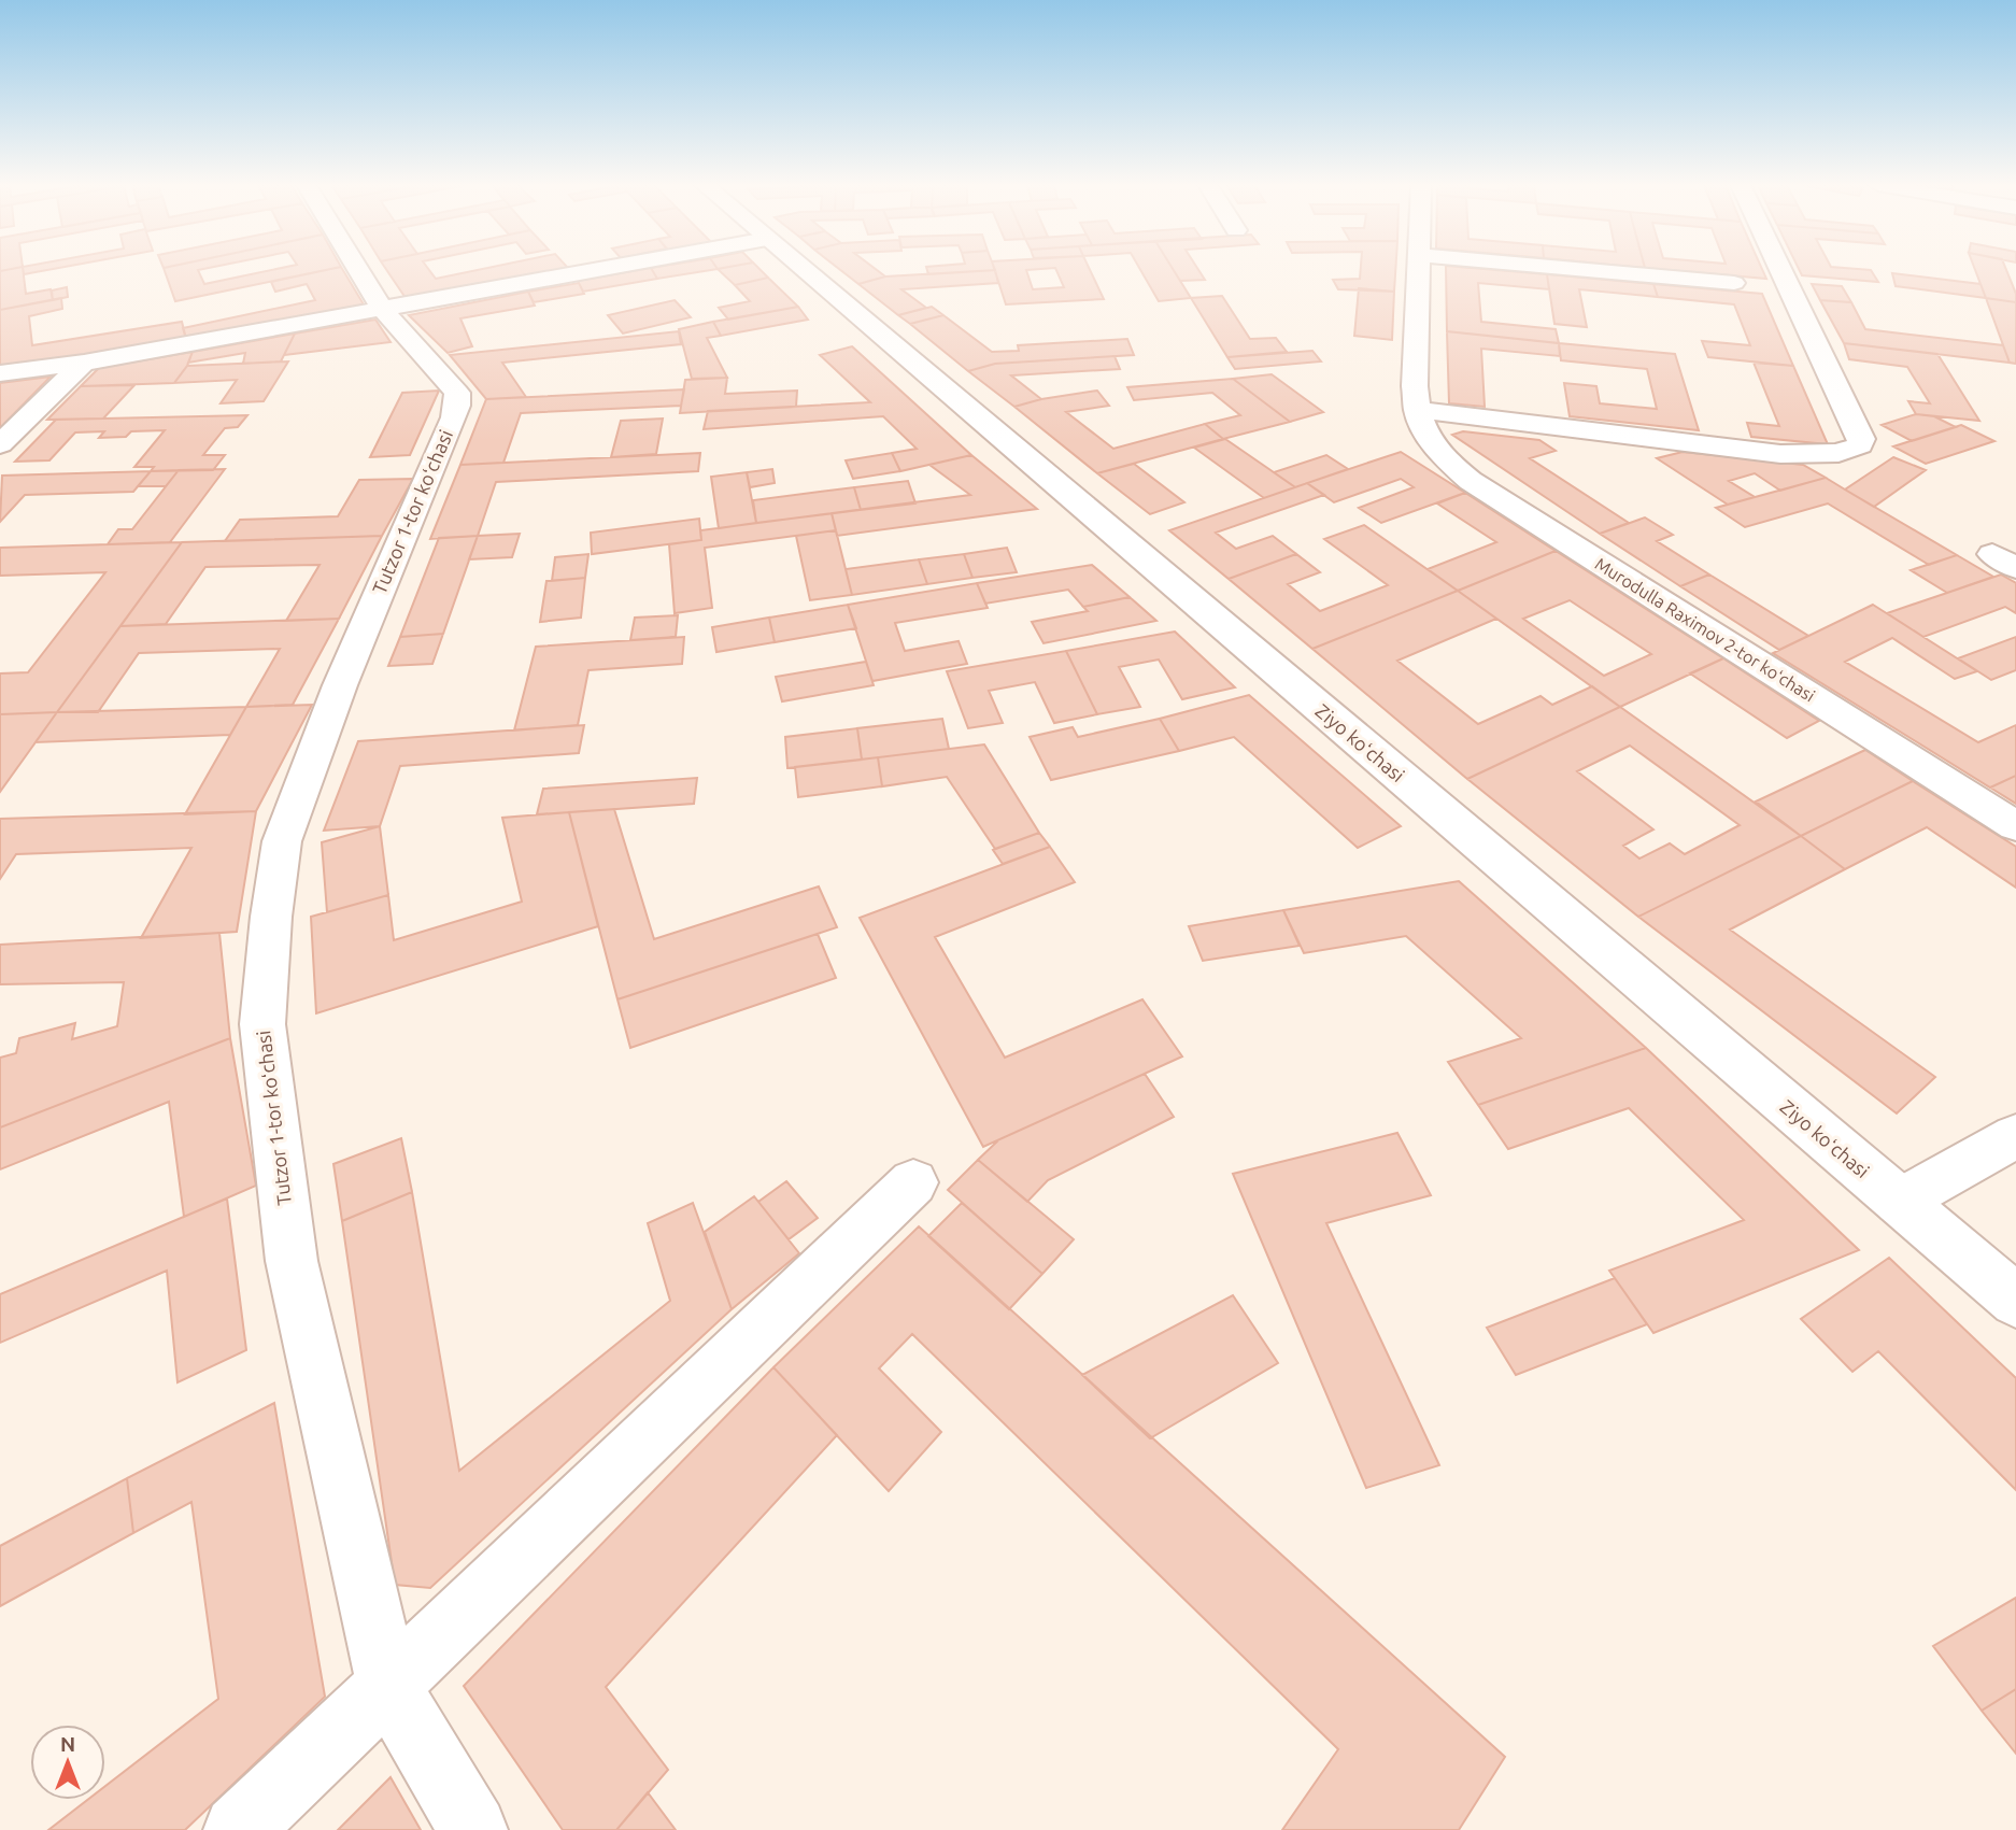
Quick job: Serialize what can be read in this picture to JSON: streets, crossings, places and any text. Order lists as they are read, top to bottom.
{
  "streets": {
    "street": ["Tutzor 1-tor koʻchasi", "Murodulla Raximov 2-tor koʻchasi", "Ziyo koʻchasi"]
  },
  "north": "top"
}
